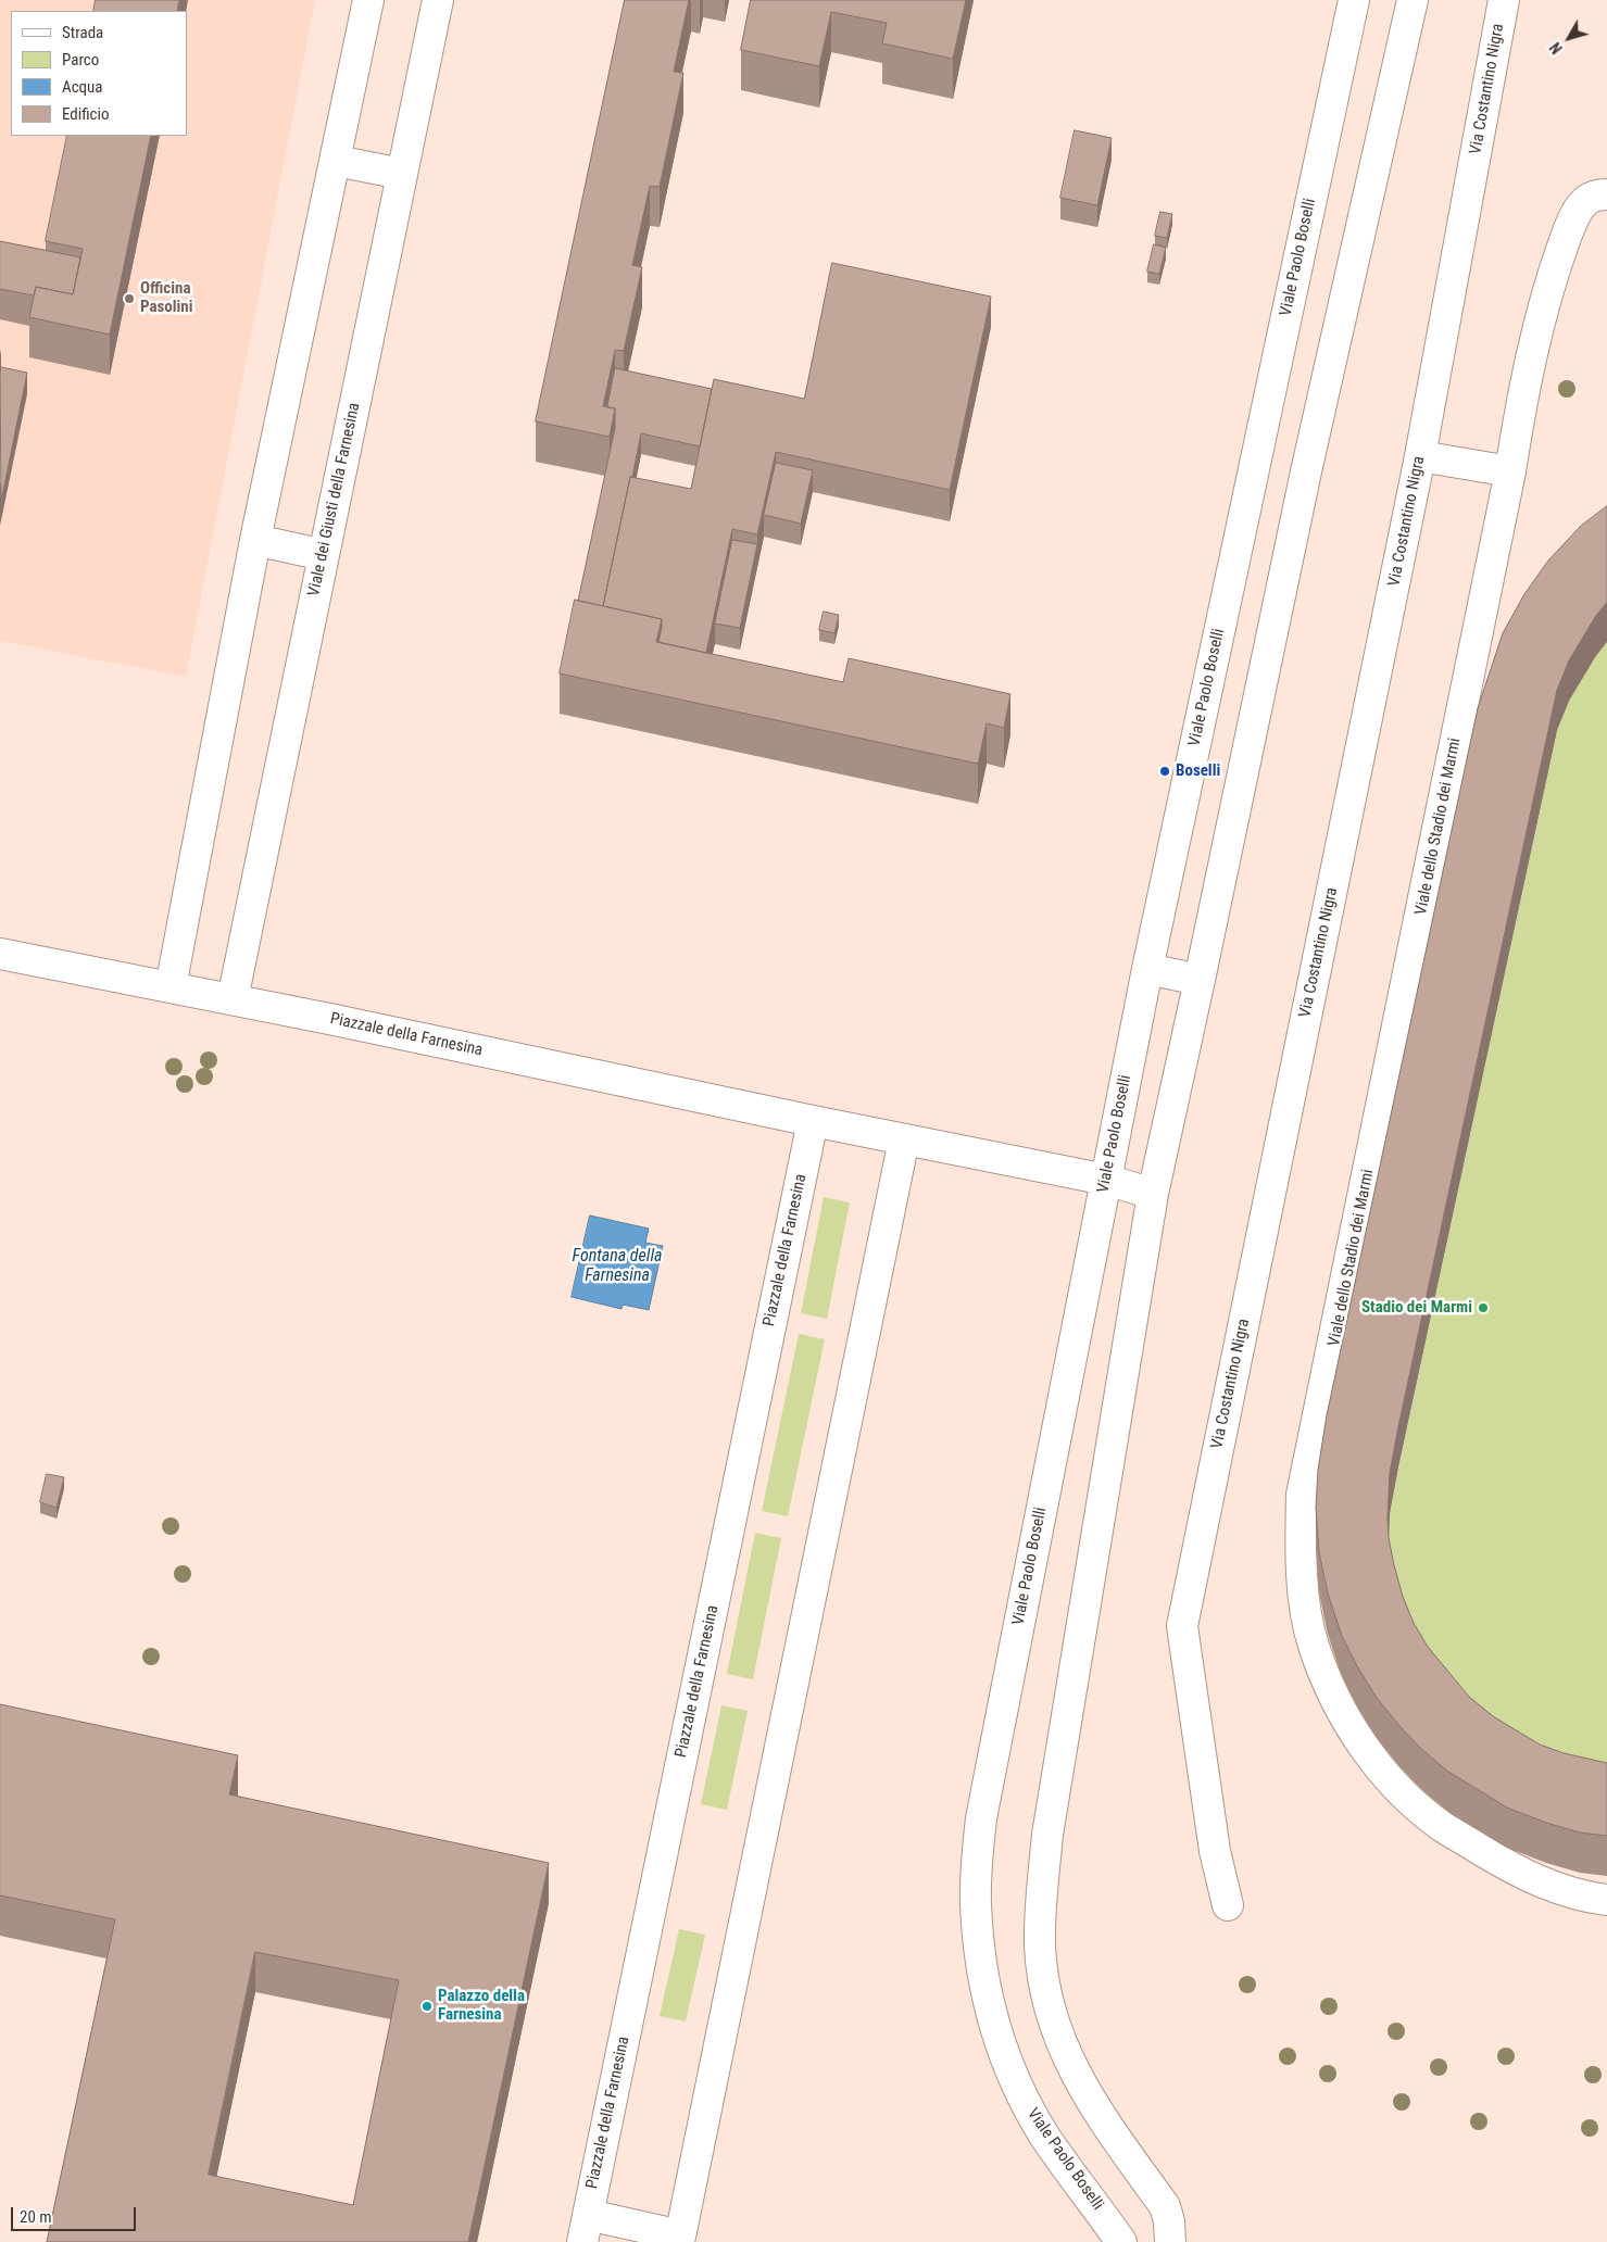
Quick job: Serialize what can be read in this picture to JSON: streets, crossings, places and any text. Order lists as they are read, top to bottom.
{
  "streets": {
    "street": [
      "Via Costantino Nigra",
      "Viale Paolo Boselli",
      "Viale dei Giusti della Farnesina",
      "Viale dello Stadio dei Marmi",
      "Piazzale della Farnesina"
    ]
  },
  "crossings": [
    ["Viale Paolo Boselli", "Piazzale della Farnesina"],
    ["Viale dei Giusti della Farnesina", "Piazzale della Farnesina"]
  ],
  "water": ["Fontana della Farnesina"],
  "places": [
    "Officina Pasolini",
    "Boselli",
    "Stadio dei Marmi",
    "Palazzo della Farnesina"
  ],
  "legend": [
    "Strada",
    "Parco",
    "Acqua",
    "Edificio"
  ],
  "scale_bar": "20 m",
  "north": "bottom left"
}
